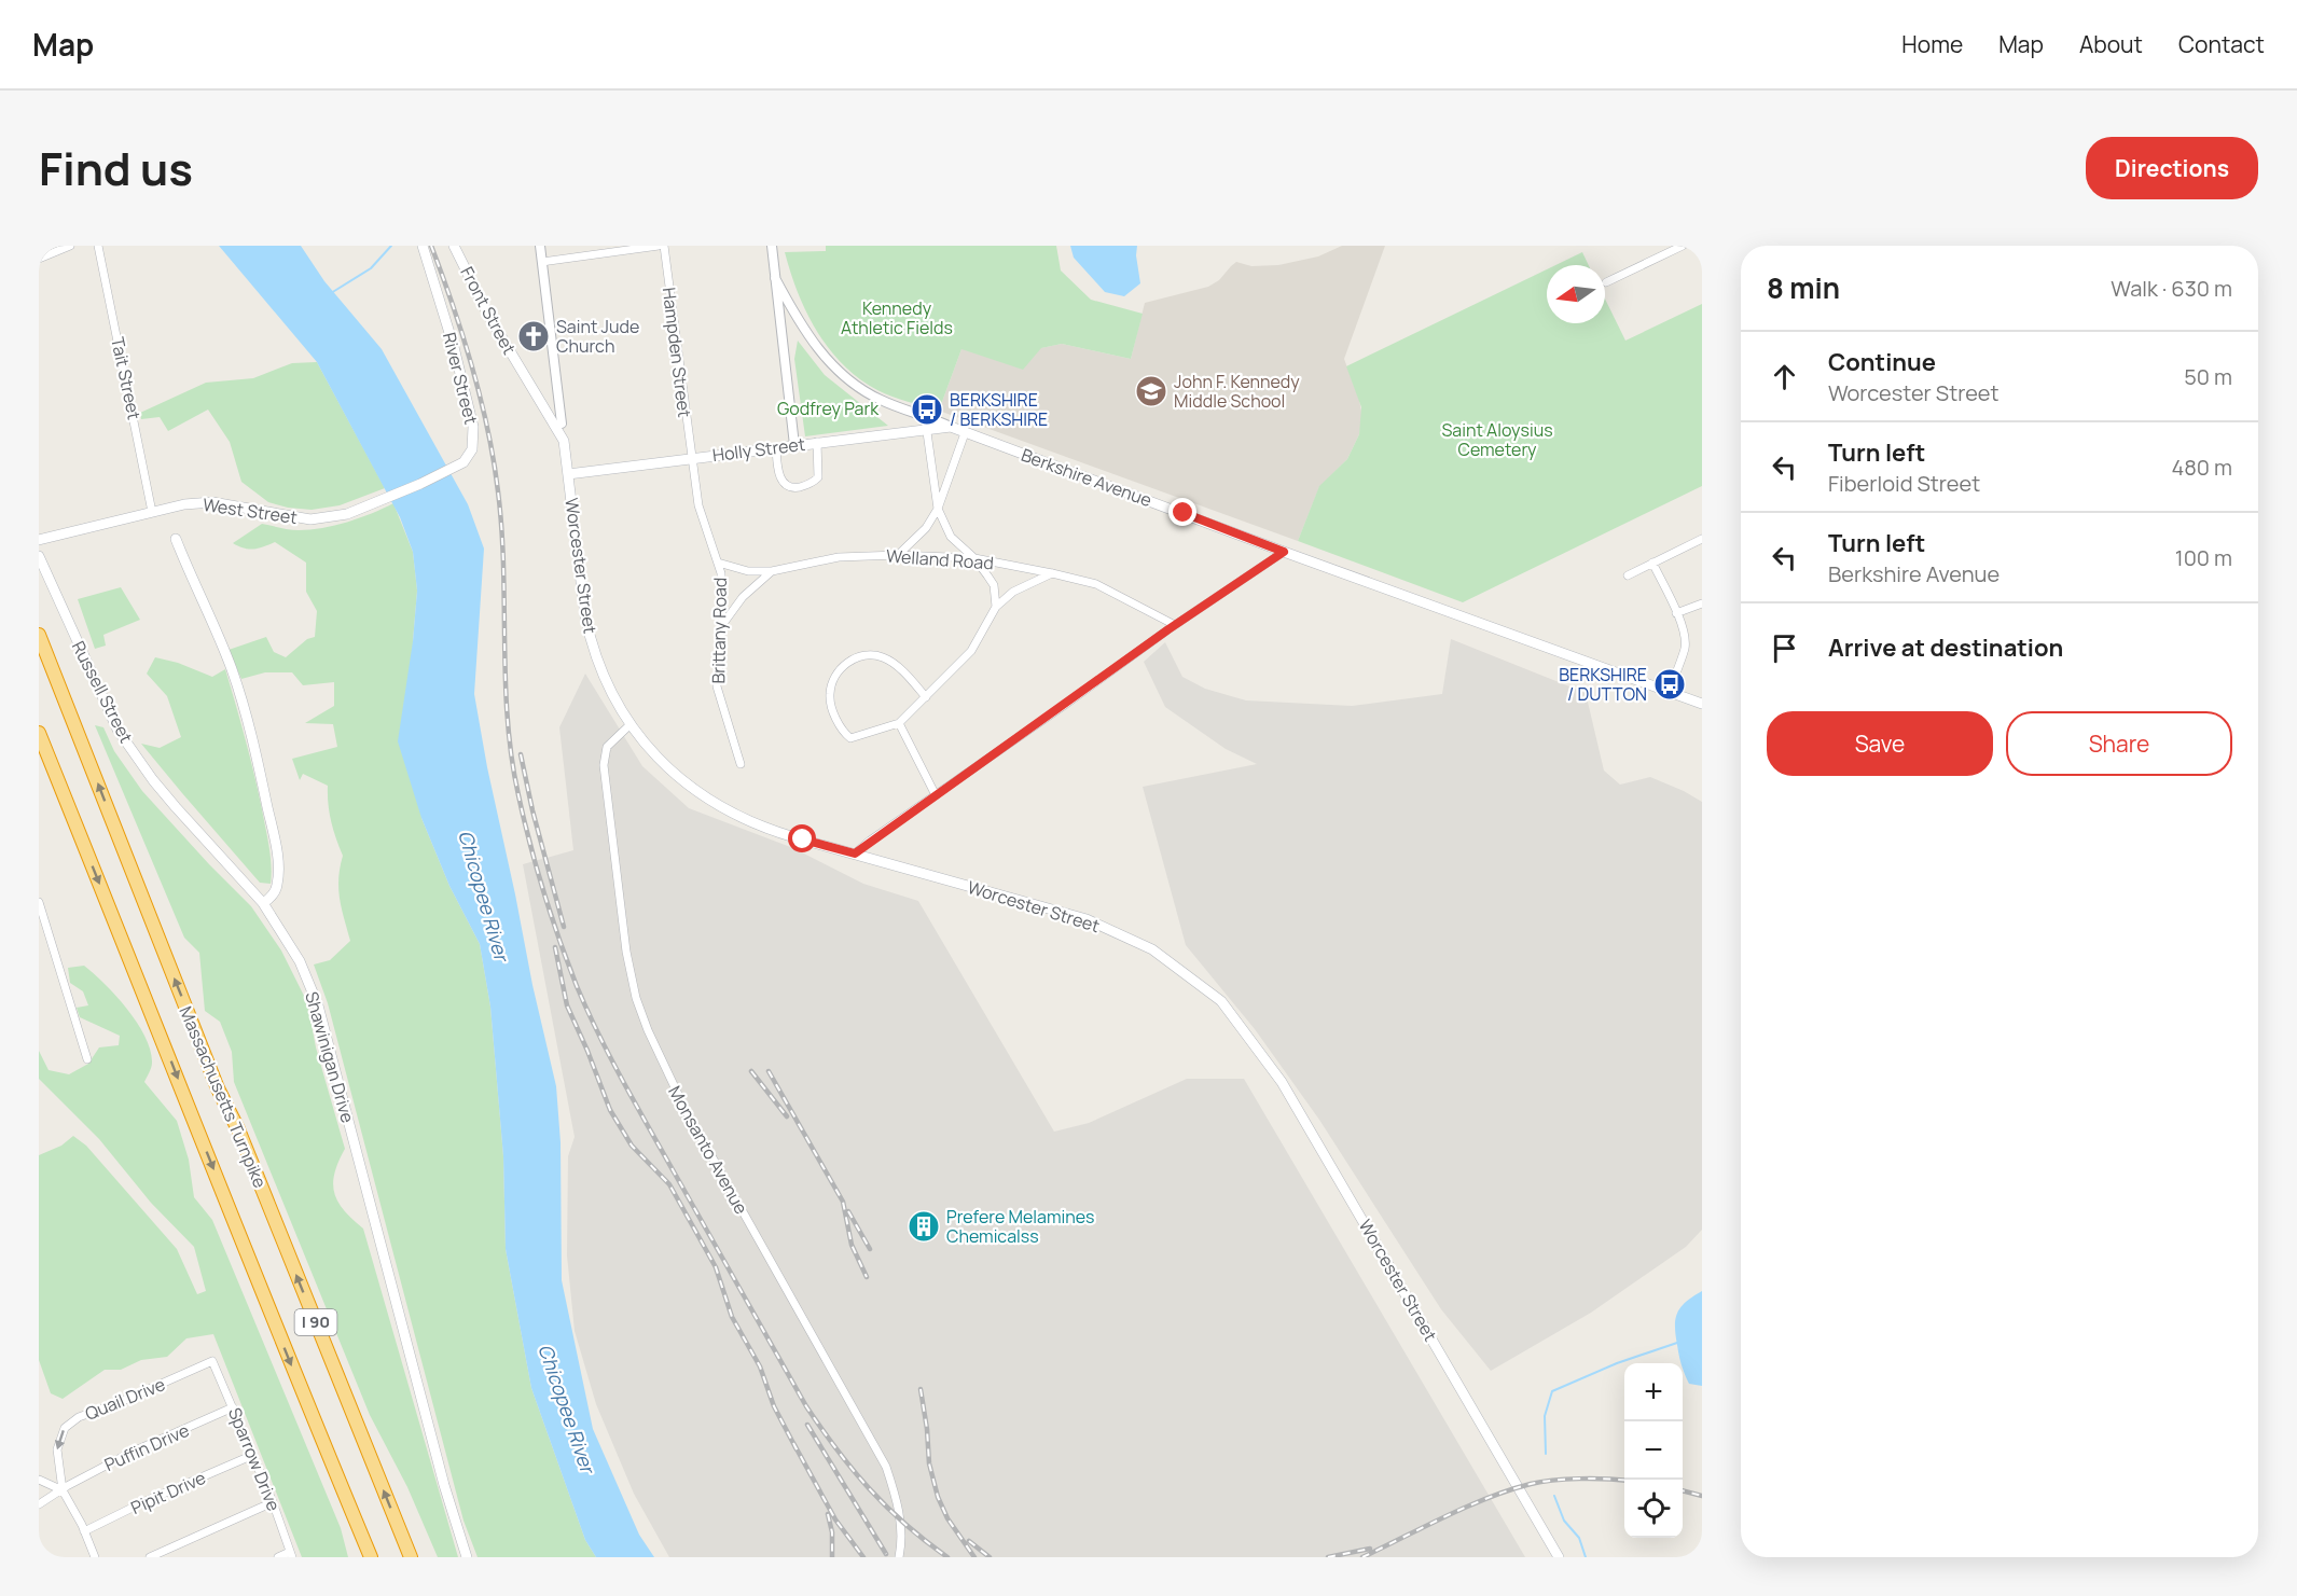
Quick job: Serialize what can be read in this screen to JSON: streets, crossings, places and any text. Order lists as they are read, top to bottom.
{
  "streets": {
    "highway": ["Massachusetts Turnpike", "I 90"],
    "main road": [
      "Front Street",
      "River Street",
      "Holly Street",
      "Berkshire Avenue",
      "West Street",
      "Worcester Street",
      "Russell Street",
      "Shawinigan Drive"
    ],
    "street": [
      "Hampden Street",
      "Tait Street",
      "Welland Road",
      "Brittany Road",
      "Monsanto Avenue",
      "Quail Drive",
      "Puffin Drive",
      "Sparrow Drive",
      "Pipit Drive"
    ]
  },
  "crossings": [
    ["Front Street", "Worcester Street"],
    ["Hampden Street", "Holly Street"],
    ["Hampden Street", "Brittany Road"],
    ["Tait Street", "West Street"],
    ["River Street", "West Street"],
    ["Holly Street", "Berkshire Avenue"],
    ["Holly Street", "Worcester Street"],
    ["Holly Street", "Brittany Road"],
    ["Welland Road", "Brittany Road"],
    ["Worcester Street", "Monsanto Avenue"],
    ["Russell Street", "Shawinigan Drive"],
    ["Quail Drive", "Puffin Drive"],
    ["Quail Drive", "Sparrow Drive"],
    ["Puffin Drive", "Sparrow Drive"],
    ["Sparrow Drive", "Pipit Drive"]
  ],
  "one_way": ["Quail Drive"],
  "water": ["Chicopee River"],
  "parks": ["Kennedy Athletic Fields", "Godfrey Park", "Saint Aloysius Cemetery"],
  "places": {
    "church": ["Saint Jude Church"],
    "school or university": ["John F. Kennedy Middle School"],
    "bus stop": ["BERKSHIRE / BERKSHIRE", "BERKSHIRE / DUTTON"],
    "building": ["Prefere Melamines Chemicalss"]
  },
  "north": "left",
  "page": {
    "header": "Map",
    "nav": [
      "Home",
      "Map",
      "About",
      "Contact"
    ],
    "title": "Find us",
    "buttons": [
      "Directions",
      ["Save", "Share"]
    ],
    "heading": ["8 min", "Walk · 630 m"],
    "list": [
      ["Continue", "Worcester Street", "50 m"],
      ["Turn left", "Fiberloid Street", "480 m"],
      ["Turn left", "Berkshire Avenue", "100 m"],
      "Arrive at destination"
    ],
    "map_buttons": ["+", "−"]
  }
}
